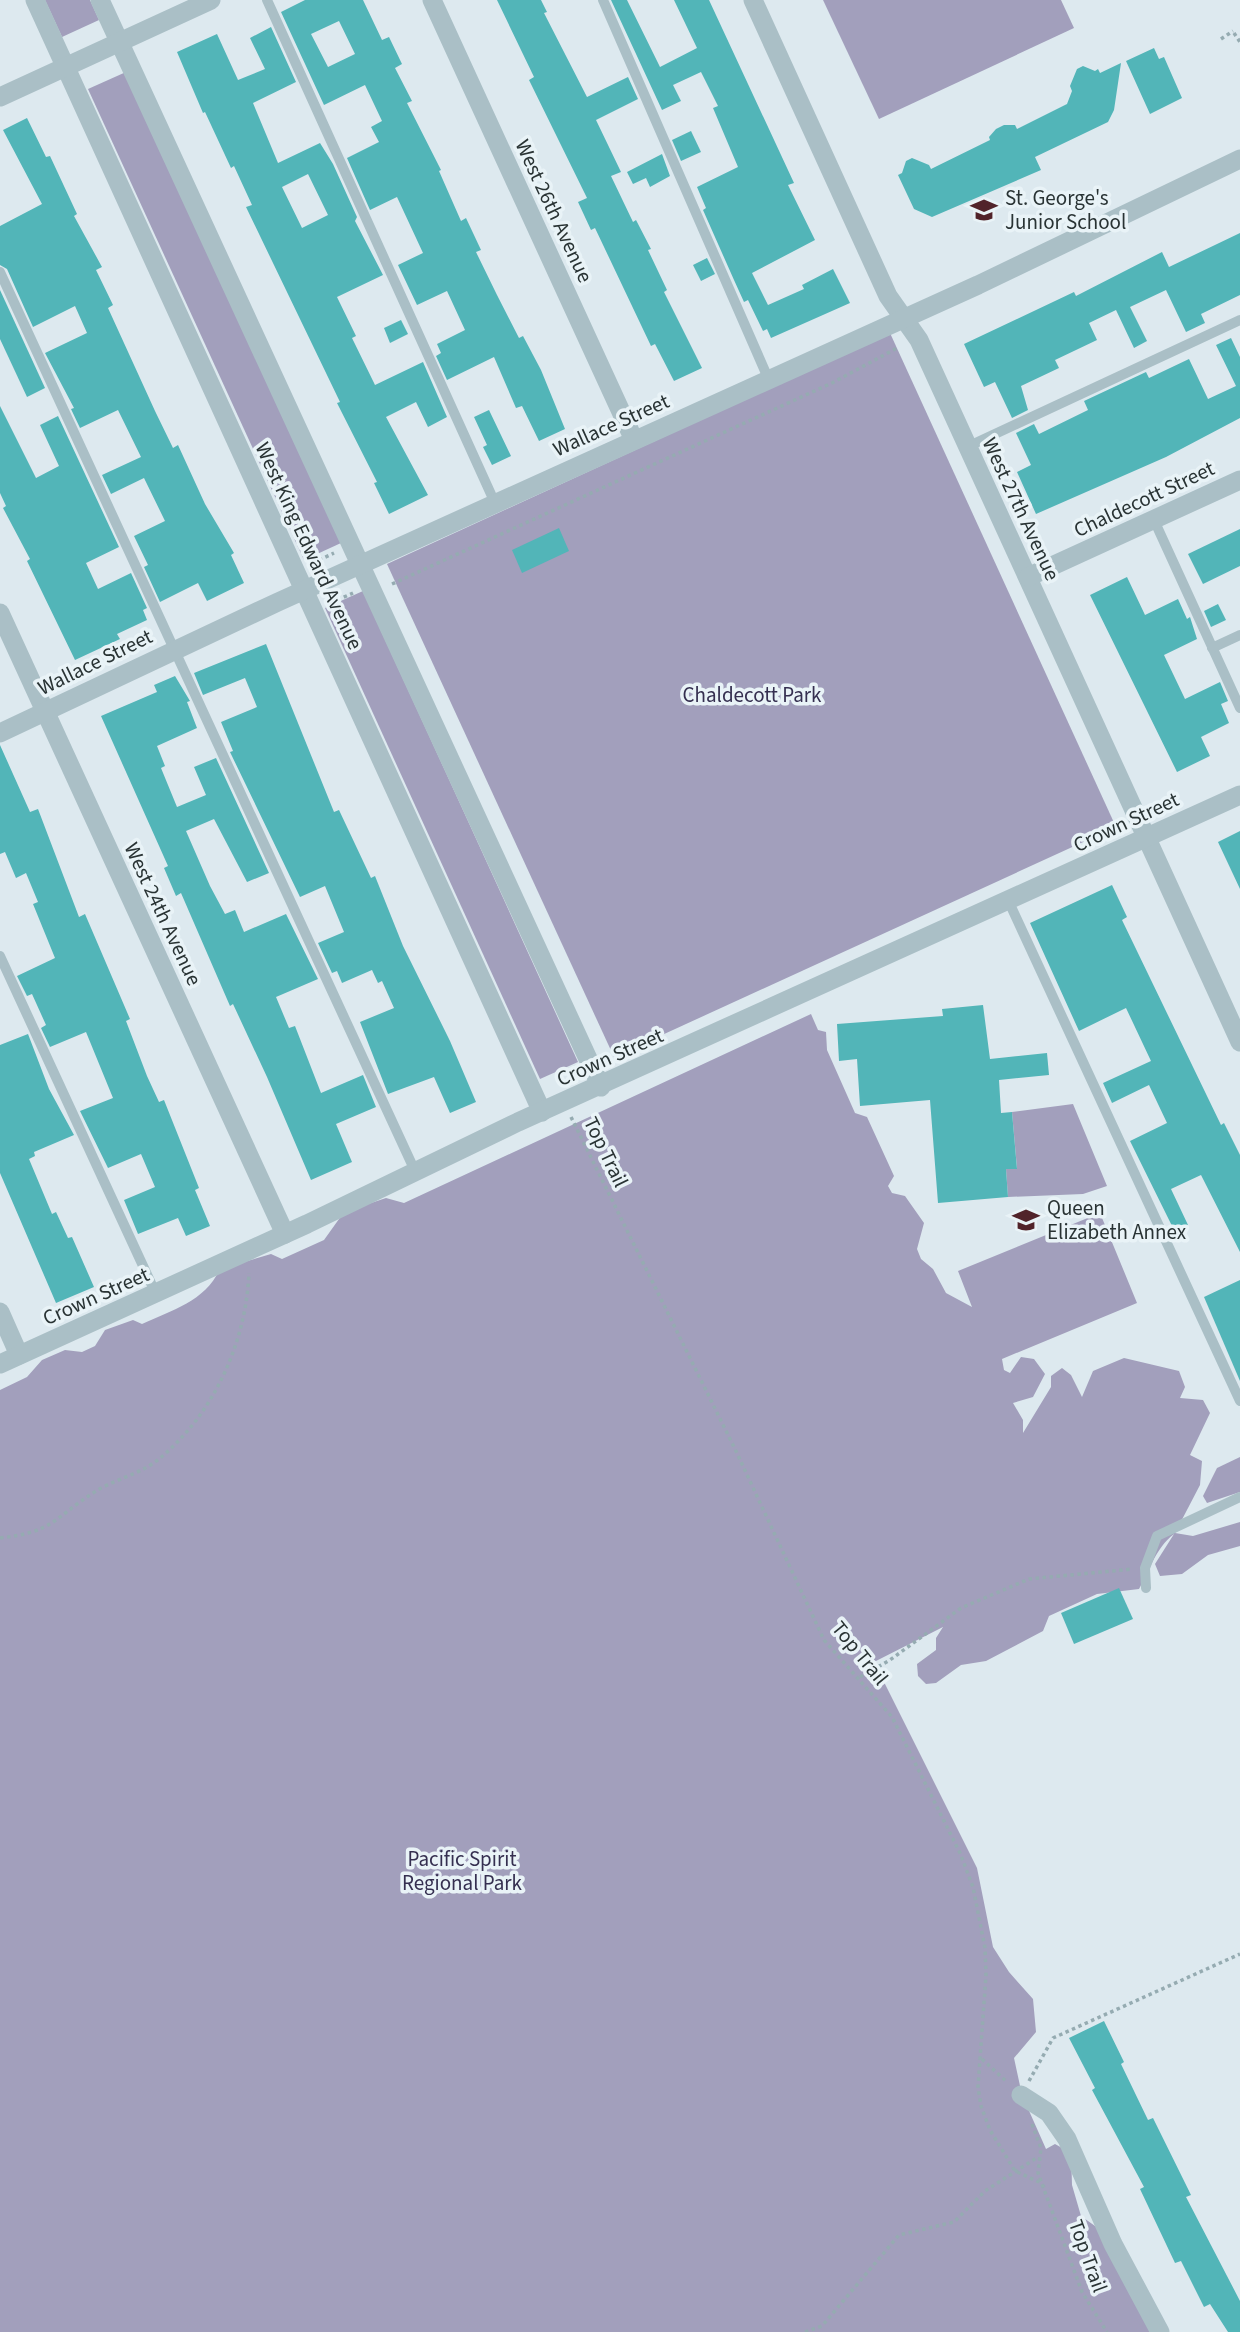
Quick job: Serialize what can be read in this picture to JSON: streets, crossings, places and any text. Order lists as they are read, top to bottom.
{
  "streets": {
    "street": [
      "West 26th Avenue",
      "Wallace Street",
      "Chaldecott Street",
      "West 27th Avenue",
      "West King Edward Avenue",
      "Crown Street",
      "West 24th Avenue"
    ],
    "path": ["Top Trail"]
  },
  "crossings": [
    ["West 26th Avenue", "Wallace Street"],
    ["Wallace Street", "West 27th Avenue"],
    ["Wallace Street", "West King Edward Avenue"],
    ["Wallace Street", "West 24th Avenue"],
    ["Chaldecott Street", "West 27th Avenue"],
    ["West 27th Avenue", "Crown Street"],
    ["West King Edward Avenue", "Crown Street"],
    ["Crown Street", "West 24th Avenue"],
    ["Crown Street", "Top Trail"]
  ],
  "parks": ["Chaldecott Park", "Pacific Spirit Regional Park"],
  "places": {
    "school or university": ["St. George's Junior School", "Queen Elizabeth Annex"]
  }
}
